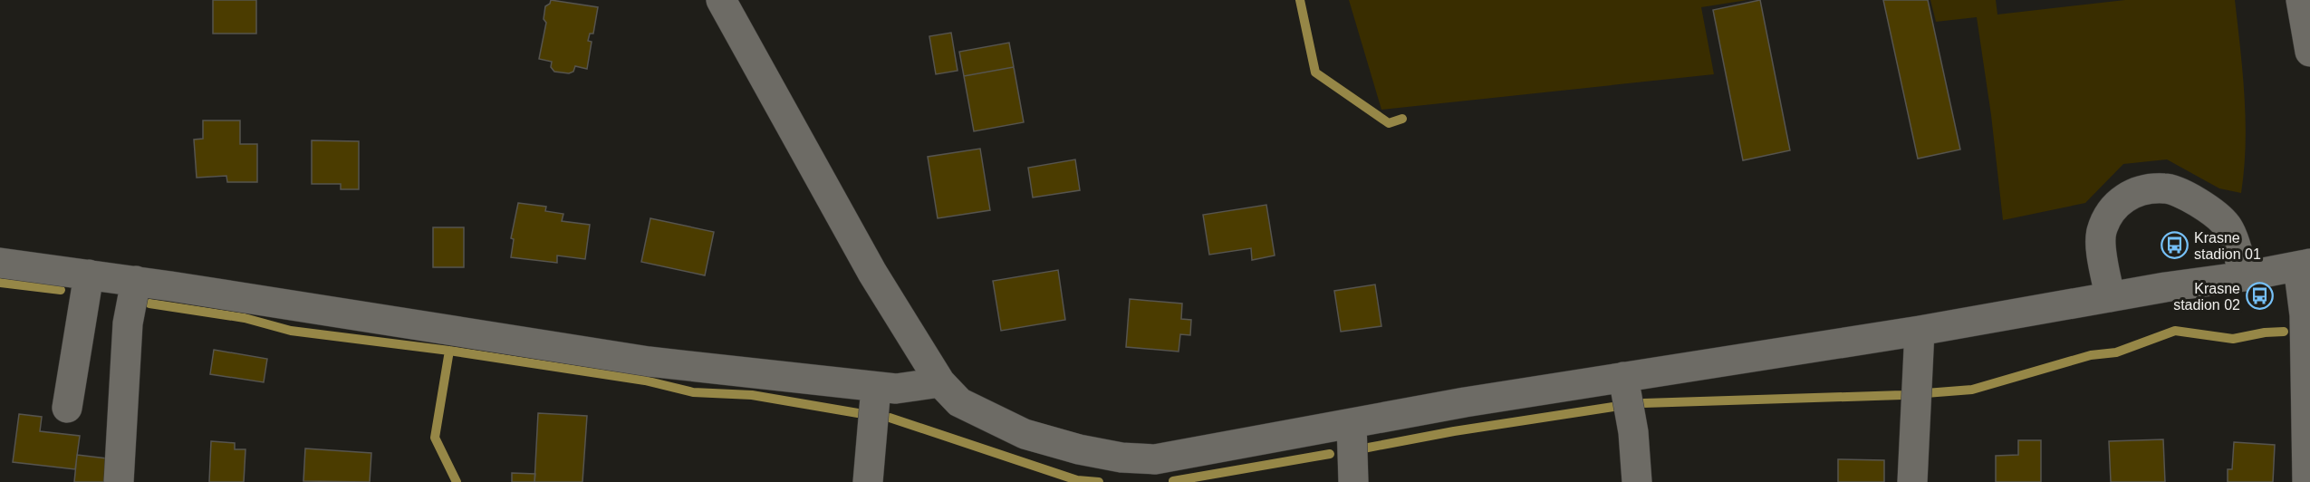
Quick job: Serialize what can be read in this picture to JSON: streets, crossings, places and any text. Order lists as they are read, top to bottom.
{
  "places": {
    "bus stop": ["Krasne stadion 01", "Krasne stadion 02"]
  }
}
